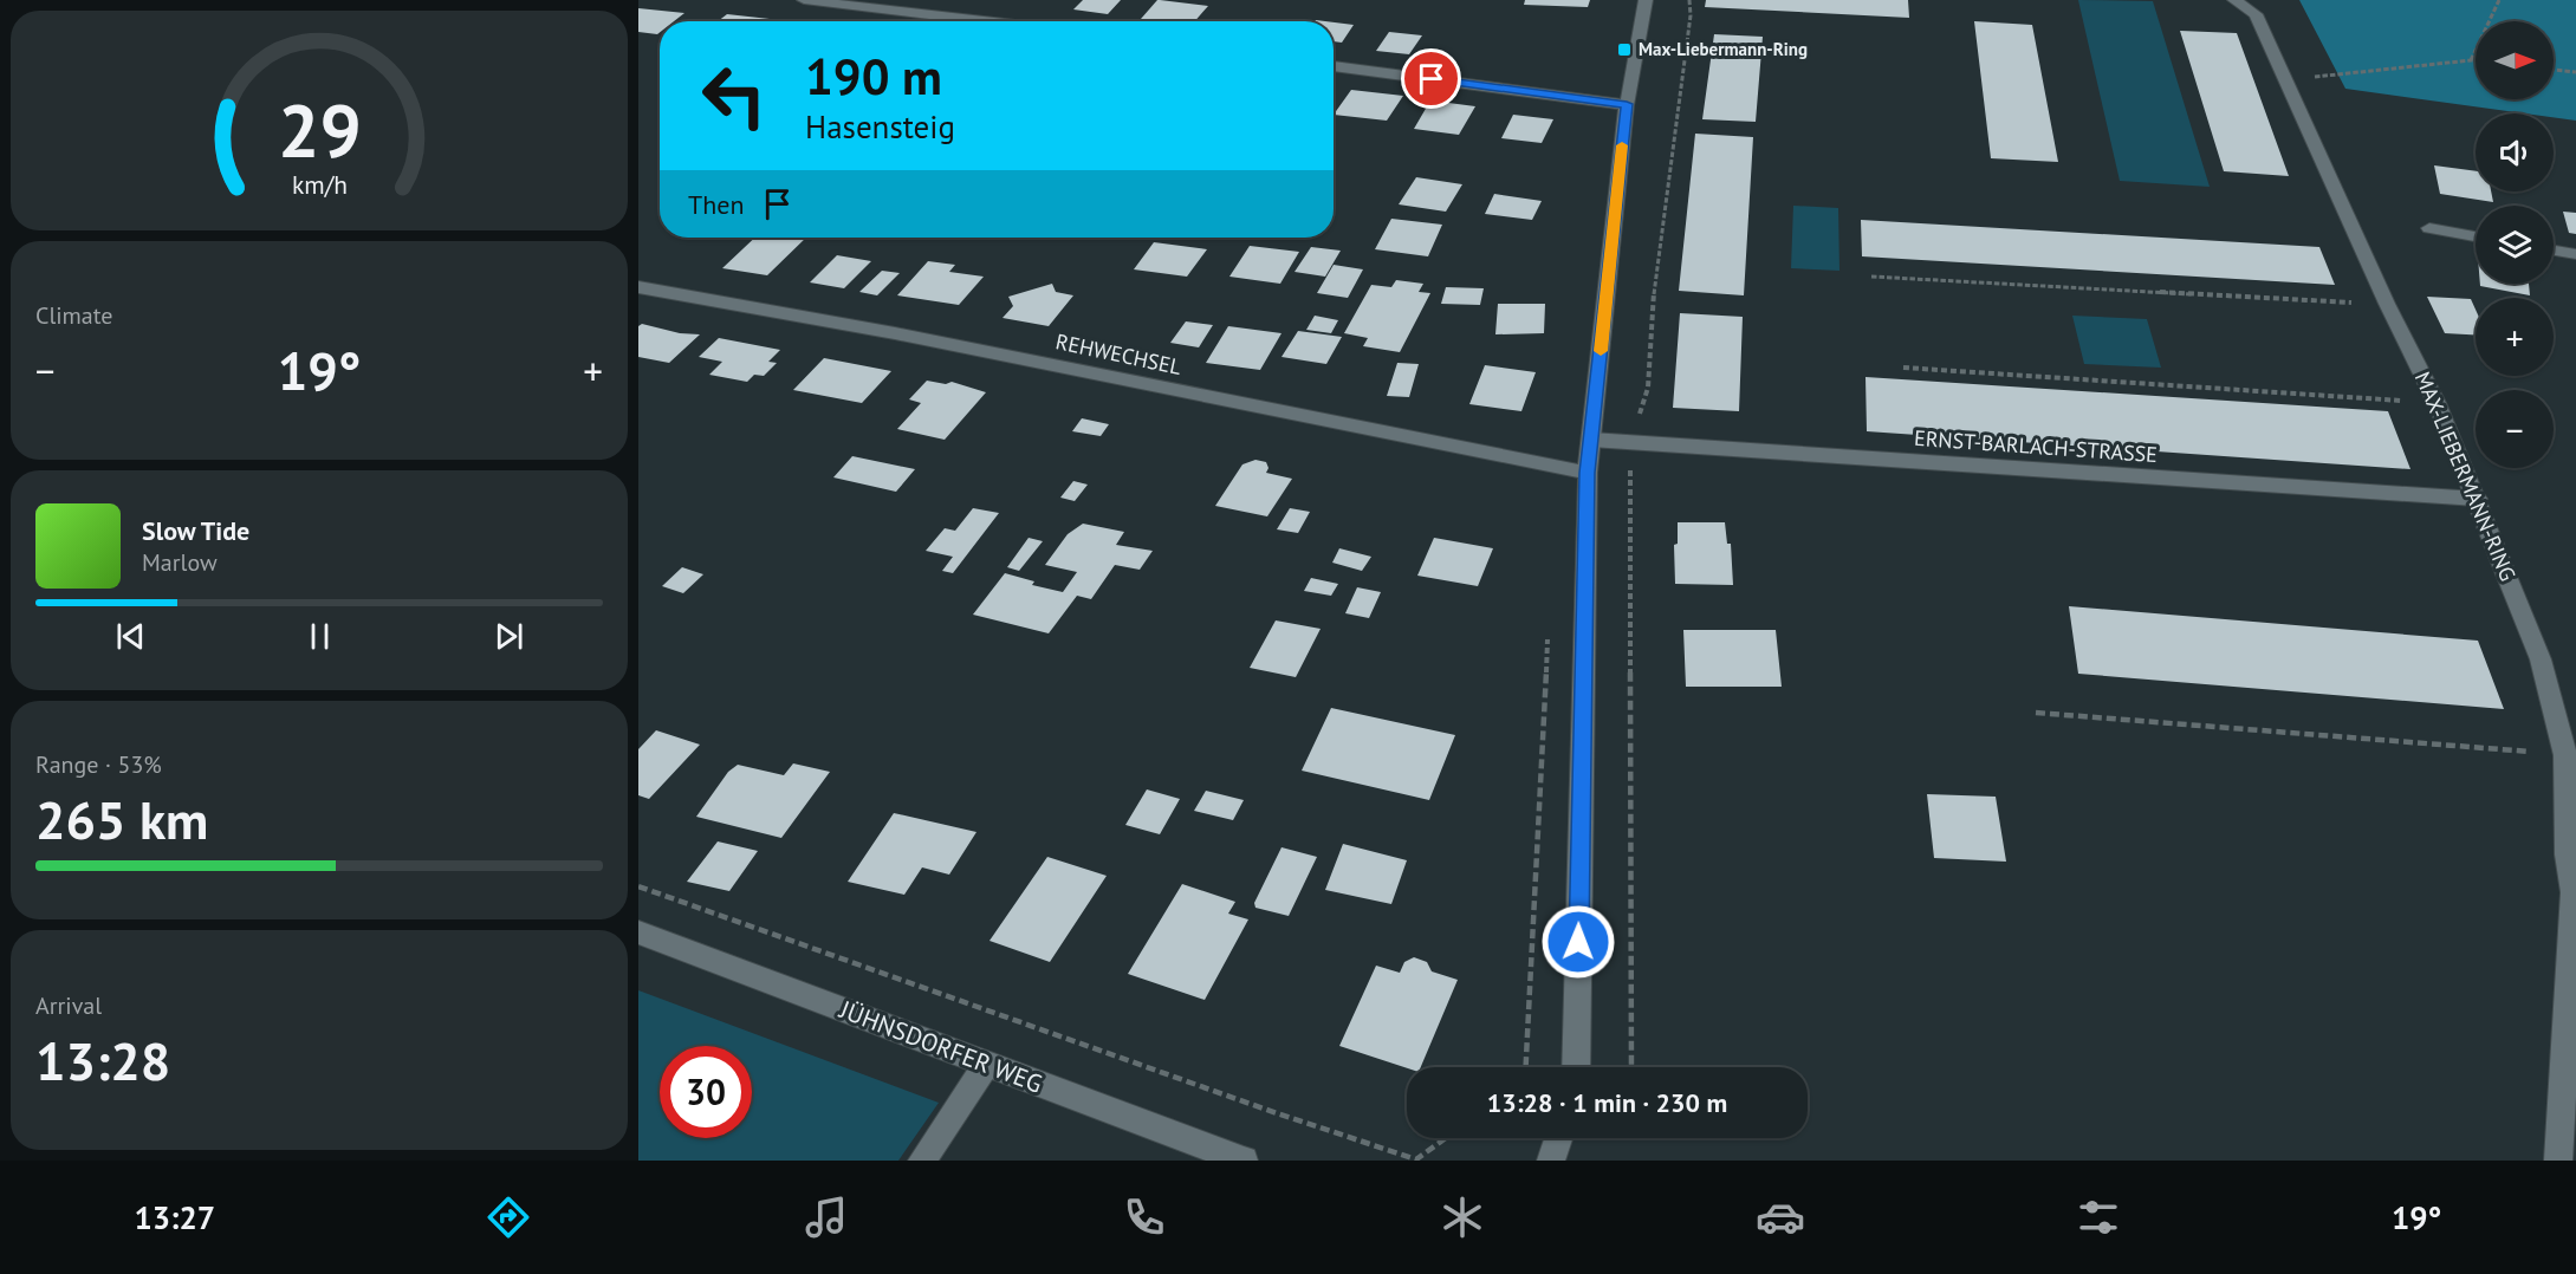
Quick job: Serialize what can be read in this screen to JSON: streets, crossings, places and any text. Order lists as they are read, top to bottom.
{
  "streets": {
    "street": [
      "REHWECHSEL",
      "ERNST-BARLACH-STRASSE",
      "MAX-LIEBERMANN-RING",
      "JÜHNSDORFER WEG"
    ]
  },
  "crossings": [
    ["ERNST-BARLACH-STRASSE", "MAX-LIEBERMANN-RING"]
  ],
  "places": {
    "transit": ["Max-Liebermann-Ring"]
  },
  "north": "right",
  "page": {
    "map_buttons": ["+", "−"],
    "turn": ["190 m", "Hasensteig"],
    "then": "Then",
    "tile": [
      "Climate",
      ["Range · 53%", "265 km"],
      ["Arrival", "13:28"]
    ],
    "heat": ["−", "19°", "+"],
    "song": ["Slow Tide", "Marlow"],
    "limit": "30",
    "trip": "13:28 · 1 min · 230 m",
    "tabs": ["13:27", "19°"],
    "gauge": ["29", "km/h"]
  }
}
